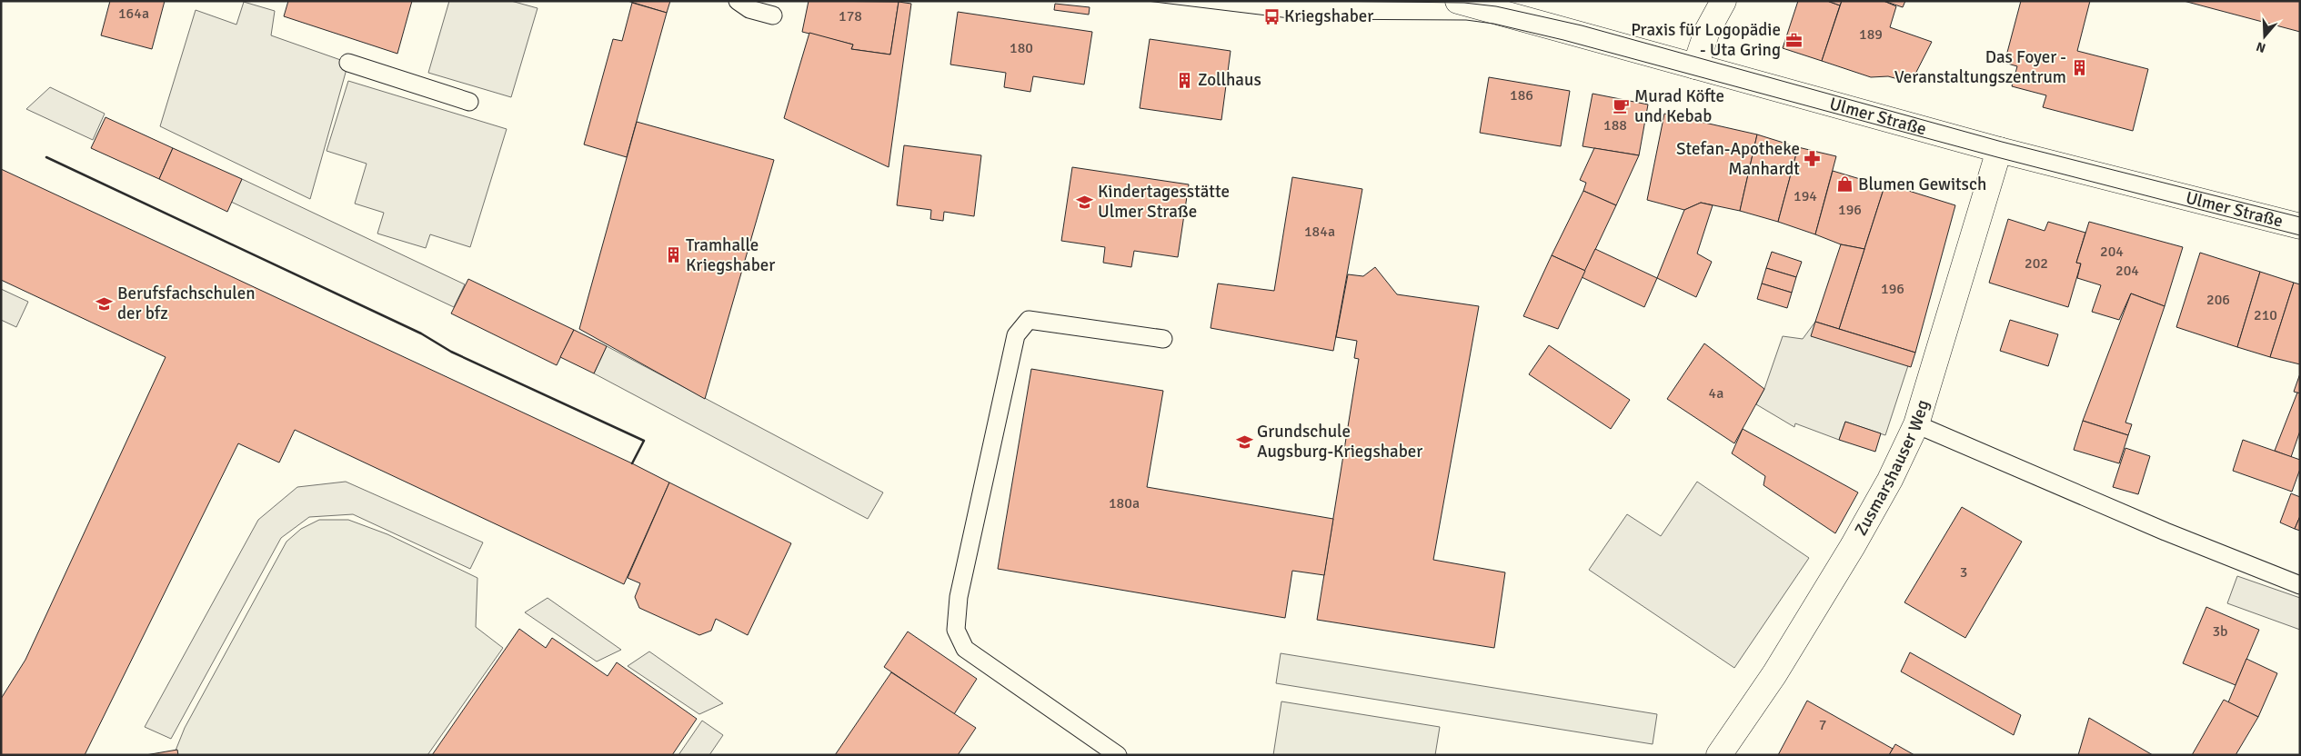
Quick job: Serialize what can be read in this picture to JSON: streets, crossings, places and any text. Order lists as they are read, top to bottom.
{
  "streets": {
    "street": ["Ulmer Straße", "Zusmarshauser Weg"]
  },
  "crossings": [
    ["Ulmer Straße", "Zusmarshauser Weg"]
  ],
  "places": {
    "bus stop": ["Kriegshaber"],
    "office": ["Praxis für Logopädie - Uta Gring"],
    "building": ["Das Foyer - Veranstaltungszentrum", "Zollhaus", "Tramhalle Kriegshaber"],
    "cafe": ["Murad Köfte und Kebab"],
    "pharmacy": ["Stefan-Apotheke Manhardt"],
    "shop": ["Blumen Gewitsch"],
    "school or university": ["Kindertagesstätte Ulmer Straße", "Berufsfachschulen der bfz", "Grundschule Augsburg-Kriegshaber"]
  },
  "house_numbers": [
    "164a",
    "178",
    "189",
    "180",
    "186",
    "188",
    "194",
    "196",
    "184a",
    "204",
    "202",
    "204",
    "196",
    "206",
    "210",
    "4a",
    "180a",
    "3",
    "3b",
    "7"
  ],
  "north": "bottom"
}
